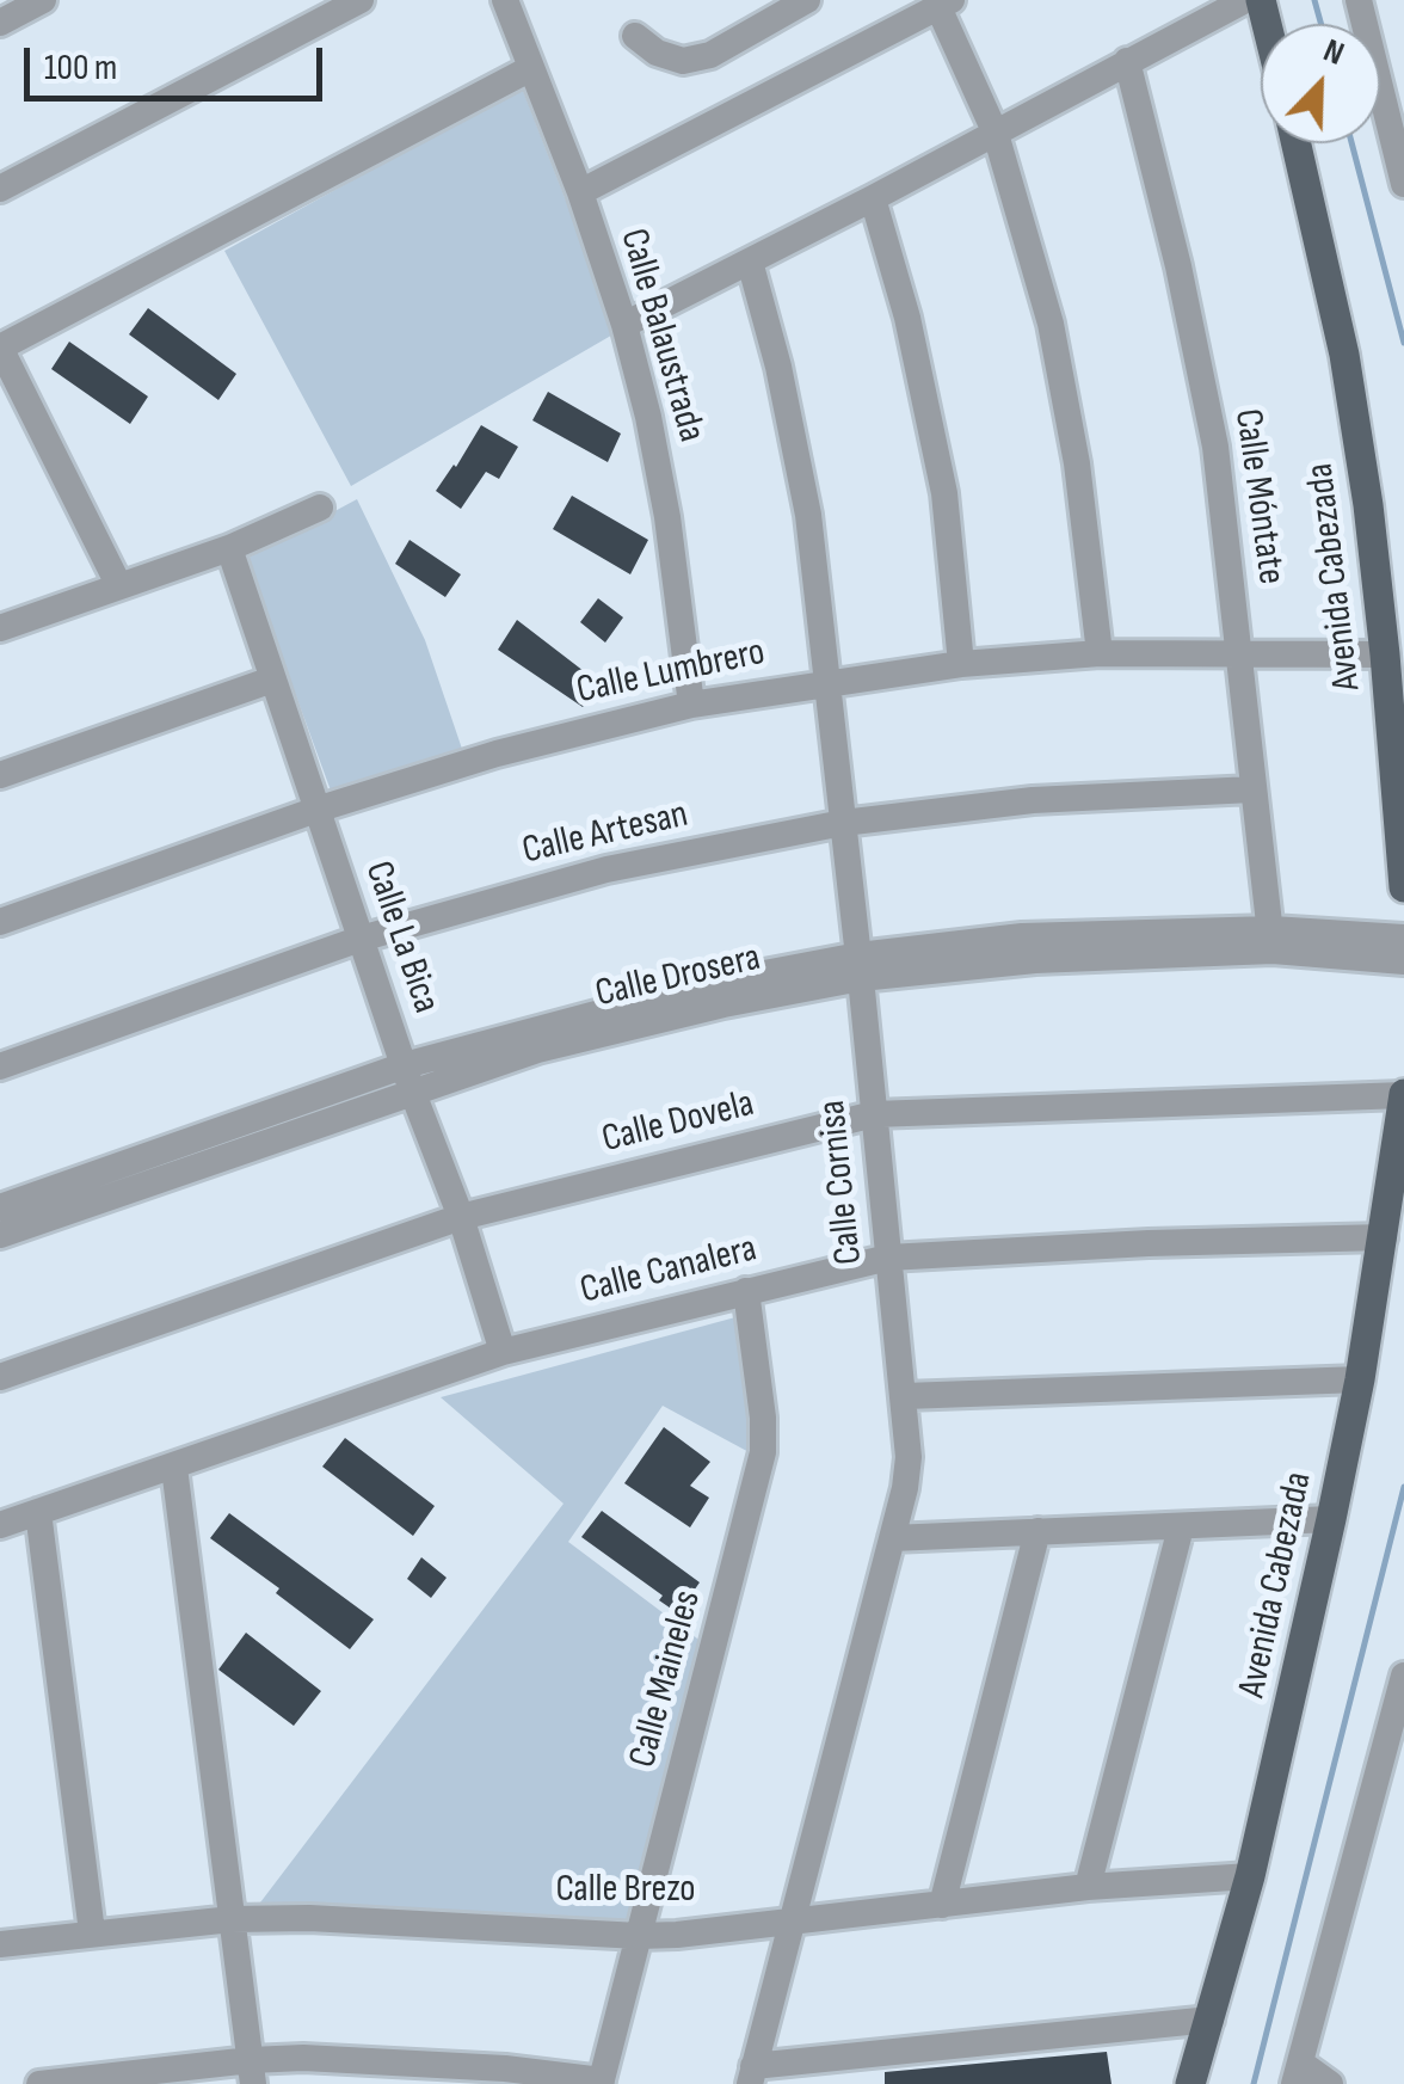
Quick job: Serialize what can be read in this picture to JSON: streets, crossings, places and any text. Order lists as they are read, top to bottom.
{
  "streets": {
    "main road": ["Avenida Cabezada"],
    "street": [
      "Calle Balaustrada",
      "Calle Móntate",
      "Calle Lumbrero",
      "Calle Artesan",
      "Calle La Bica",
      "Calle Drosera",
      "Calle Dovela",
      "Calle Cornisa",
      "Calle Canalera",
      "Calle Maineles",
      "Calle Brezo"
    ]
  },
  "crossings": [
    ["Calle Balaustrada", "Calle Lumbrero"],
    ["Calle Móntate", "Calle Lumbrero"],
    ["Calle Móntate", "Calle Artesan"],
    ["Calle Móntate", "Calle Drosera"],
    ["Avenida Cabezada", "Calle Lumbrero"],
    ["Avenida Cabezada", "Calle Dovela"],
    ["Avenida Cabezada", "Calle Canalera"],
    ["Avenida Cabezada", "Calle Brezo"],
    ["Calle Lumbrero", "Calle La Bica"],
    ["Calle Lumbrero", "Calle Cornisa"],
    ["Calle Artesan", "Calle La Bica"],
    ["Calle Artesan", "Calle Cornisa"],
    ["Calle La Bica", "Calle Drosera"],
    ["Calle La Bica", "Calle Dovela"],
    ["Calle La Bica", "Calle Canalera"],
    ["Calle Drosera", "Calle Cornisa"],
    ["Calle Dovela", "Calle Cornisa"],
    ["Calle Cornisa", "Calle Canalera"],
    ["Calle Cornisa", "Calle Brezo"],
    ["Calle Canalera", "Calle Maineles"],
    ["Calle Maineles", "Calle Brezo"]
  ],
  "scale_bar": "100 m",
  "north": "top right"
}
